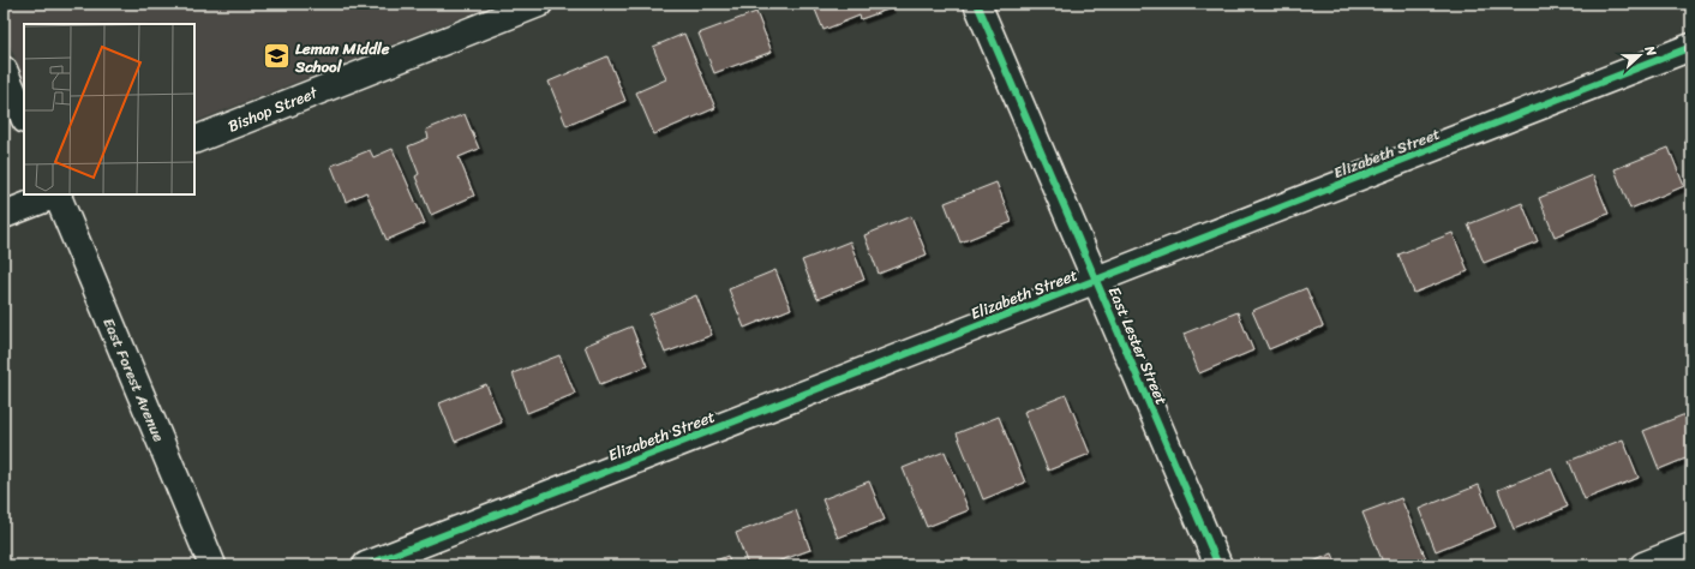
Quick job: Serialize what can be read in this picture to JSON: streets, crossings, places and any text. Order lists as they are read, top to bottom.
{
  "streets": {
    "street": [
      "Bishop Street",
      "Elizabeth Street",
      "East Lester Street",
      "East Forest Avenue"
    ]
  },
  "crossings": [
    ["Elizabeth Street", "East Lester Street"]
  ],
  "places": {
    "school or university": ["Leman Middle School"]
  },
  "north": "right"
}
